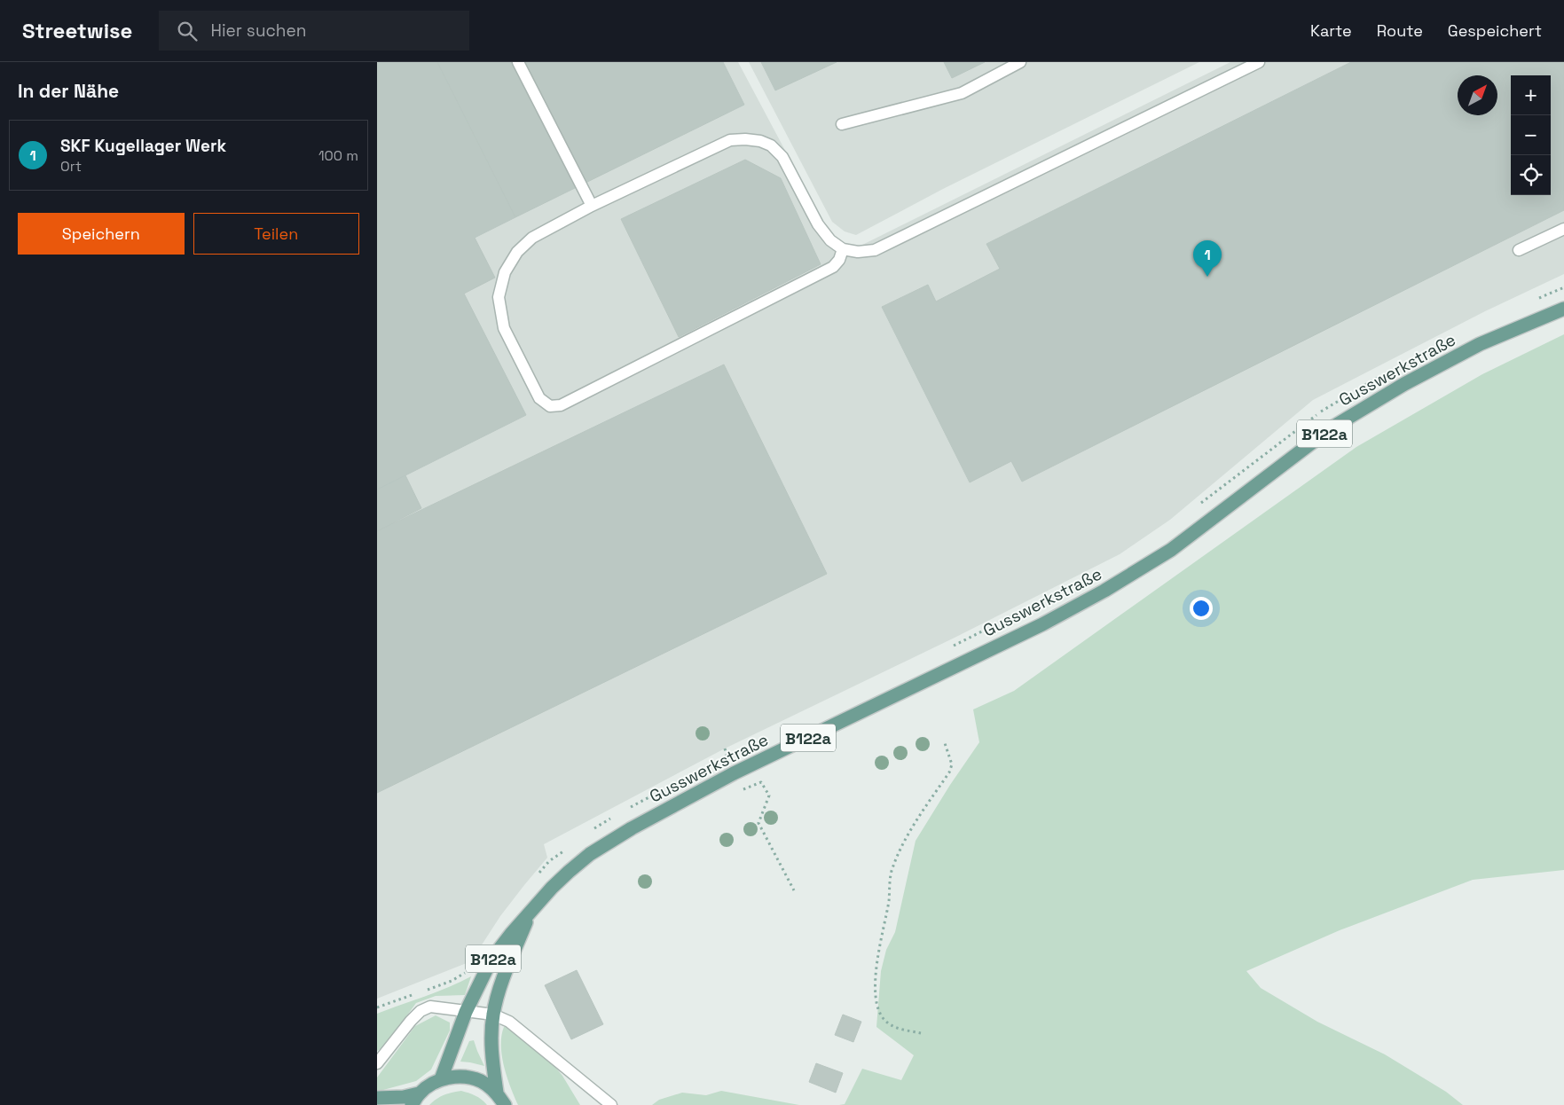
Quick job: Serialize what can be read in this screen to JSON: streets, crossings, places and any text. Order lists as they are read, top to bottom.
{
  "streets": {
    "main road": ["Gusswerkstraße", "B122a"]
  },
  "north": "top right",
  "page": {
    "header": "Streetwise",
    "search": "Hier suchen",
    "nav": ["Karte", "Route", "Gespeichert"],
    "heading": "In der Nähe",
    "map_buttons": ["+", "−"],
    "list": [
      {
        "mark": "1",
        "name": "SKF Kugellager Werk",
        "note": "Ort",
        "value": "100 m"
      }
    ],
    "buttons": ["Speichern", "Teilen"],
    "pins": "1"
  }
}
